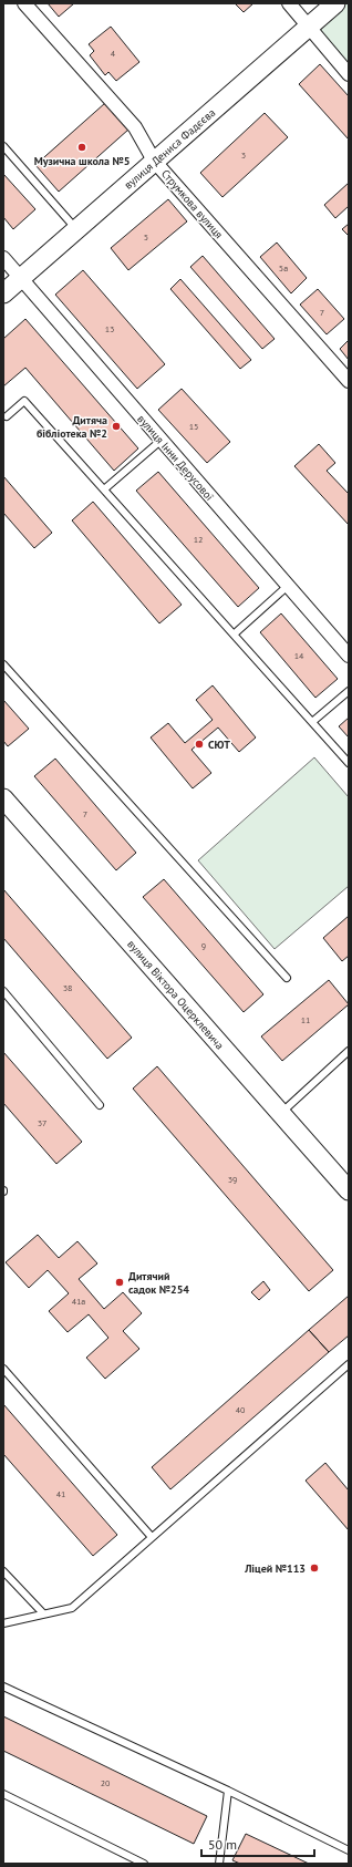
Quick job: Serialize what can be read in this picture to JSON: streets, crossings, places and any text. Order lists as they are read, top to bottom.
{
  "streets": {
    "street": [
      "вулиця Дениса Фадєєва",
      "Струмкова вулиця",
      "вулиця Інни Дерусової",
      "вулиця Віктора Оцерклевича"
    ]
  },
  "crossings": [
    ["вулиця Дениса Фадєєва", "Струмкова вулиця"],
    ["вулиця Дениса Фадєєва", "вулиця Інни Дерусової"]
  ],
  "places": [
    "Музична школа №5",
    "Дитяча бібліотека №2",
    "СЮТ",
    "Дитячий садок №254",
    "Ліцей №113"
  ],
  "house_numbers": [
    "4",
    "3",
    "5",
    "5а",
    "7",
    "13",
    "15",
    "12",
    "14",
    "7",
    "9",
    "38",
    "11",
    "37",
    "39",
    "41а",
    "40",
    "41",
    "20"
  ],
  "scale_bar": "50 m"
}
